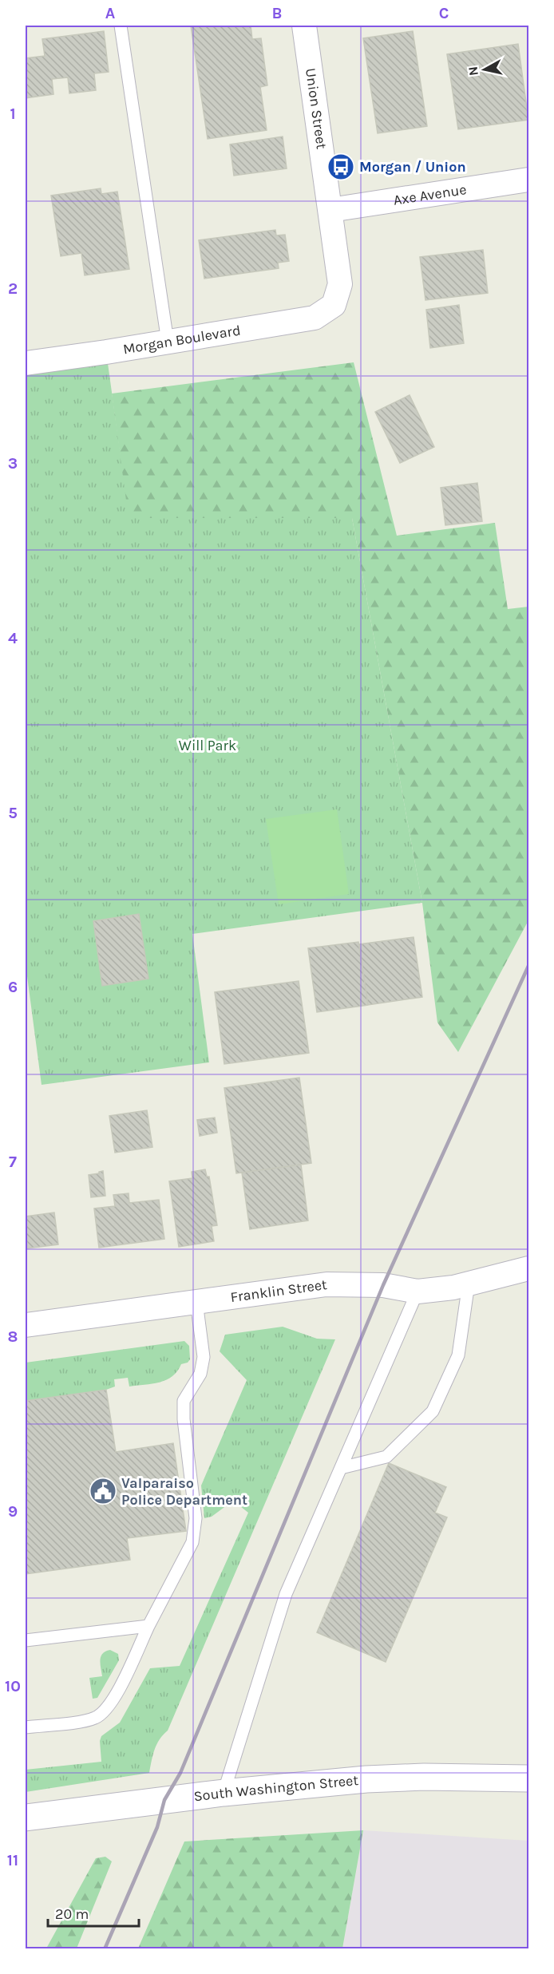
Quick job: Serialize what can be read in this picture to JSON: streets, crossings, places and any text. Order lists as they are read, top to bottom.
{
  "streets": {
    "main road": ["South Washington Street"],
    "street": [
      "Union Street",
      "Axe Avenue",
      "Morgan Boulevard",
      "Franklin Street"
    ]
  },
  "crossings": [
    ["Union Street", "Axe Avenue"],
    ["Union Street", "Morgan Boulevard"]
  ],
  "parks": ["Will Park"],
  "places": {
    "bus stop": ["Morgan / Union"],
    "public building": ["Valparaiso Police Department"]
  },
  "scale_bar": "20 m",
  "north": "left",
  "grid": {
    "columns": ["A", "B", "C"],
    "rows": [
      "1",
      "2",
      "3",
      "4",
      "5",
      "6",
      "7",
      "8",
      "9",
      "10",
      "11"
    ]
  }
}
